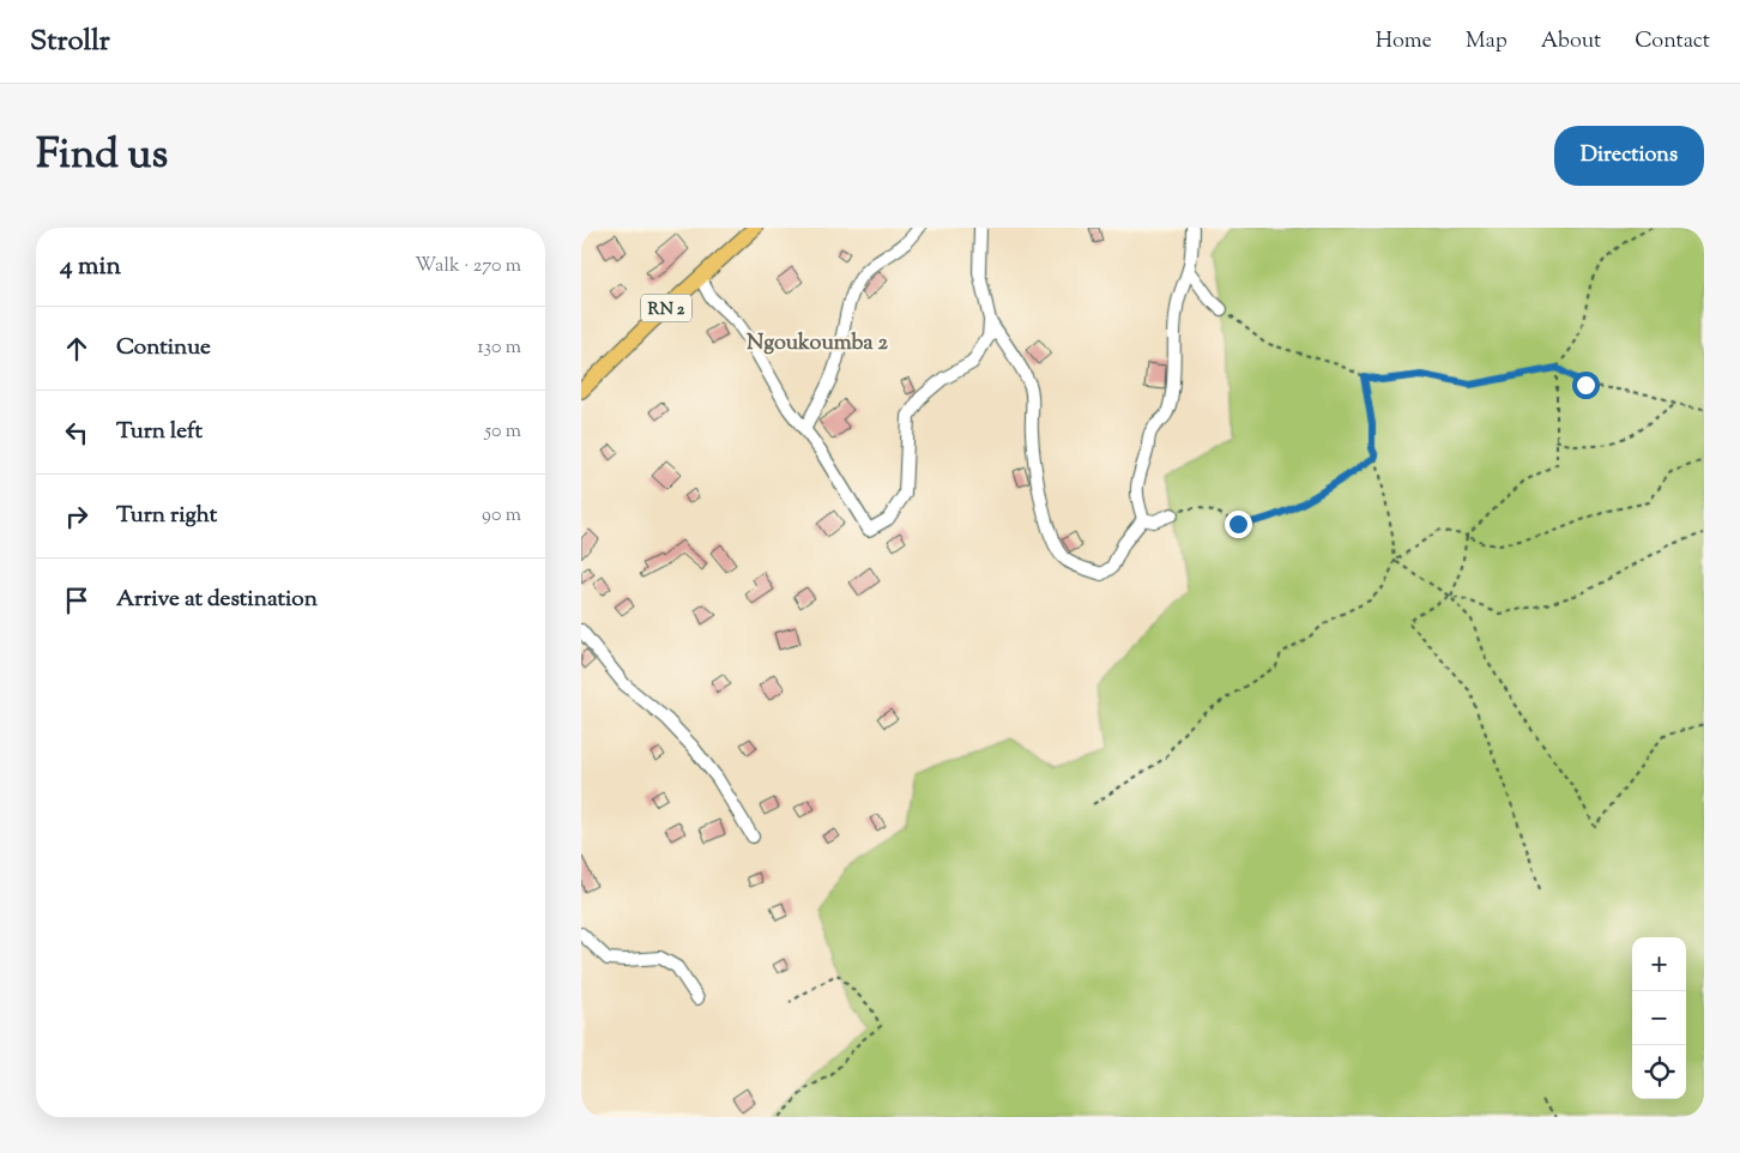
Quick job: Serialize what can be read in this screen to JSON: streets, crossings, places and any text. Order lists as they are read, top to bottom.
{
  "streets": {
    "main road": ["RN 2"]
  },
  "districts": ["Ngoukoumba 2"],
  "page": {
    "header": "Strollr",
    "nav": [
      "Home",
      "Map",
      "About",
      "Contact"
    ],
    "title": "Find us",
    "buttons": "Directions",
    "heading": ["4 min", "Walk · 270 m"],
    "list": [
      ["Continue", "130 m"],
      ["Turn left", "50 m"],
      ["Turn right", "90 m"],
      "Arrive at destination"
    ],
    "map_buttons": ["+", "−"]
  }
}
